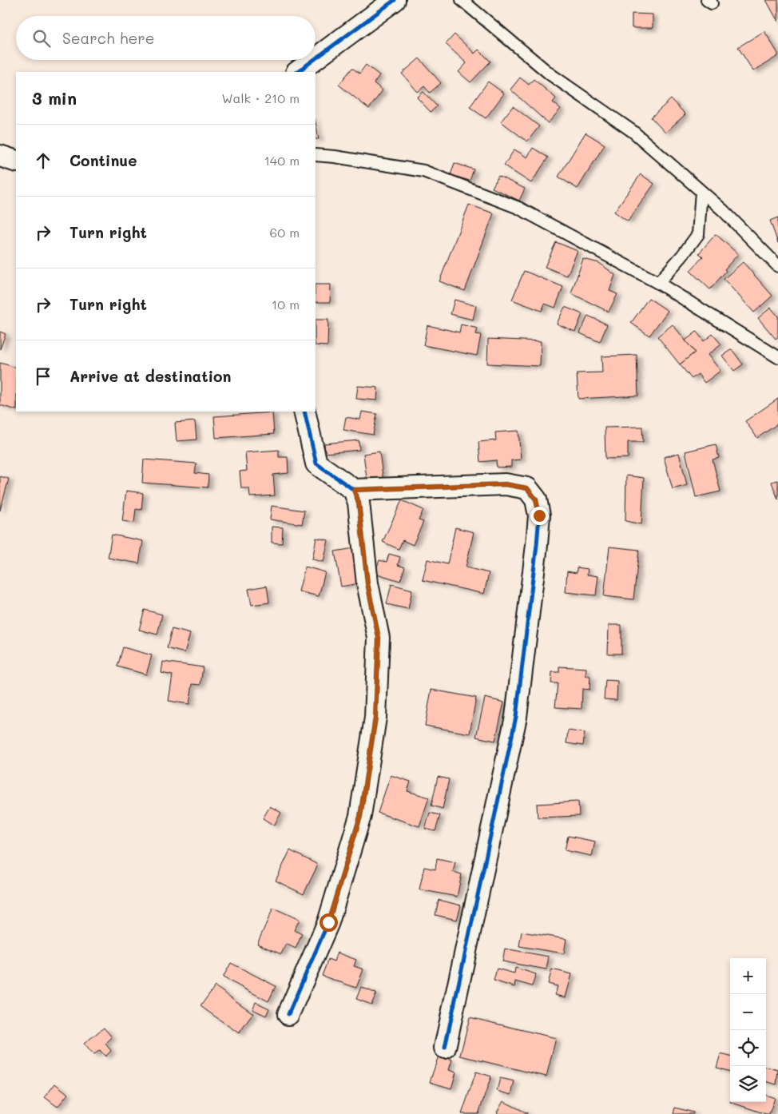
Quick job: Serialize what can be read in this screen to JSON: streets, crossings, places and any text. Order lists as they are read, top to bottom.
{
  "page": {
    "search": "Search here",
    "heading": ["3 min", "Walk · 210 m"],
    "list": [
      ["Continue", "140 m"],
      ["Turn right", "60 m"],
      ["Turn right", "10 m"],
      "Arrive at destination"
    ],
    "map_buttons": ["+", "−"]
  }
}
